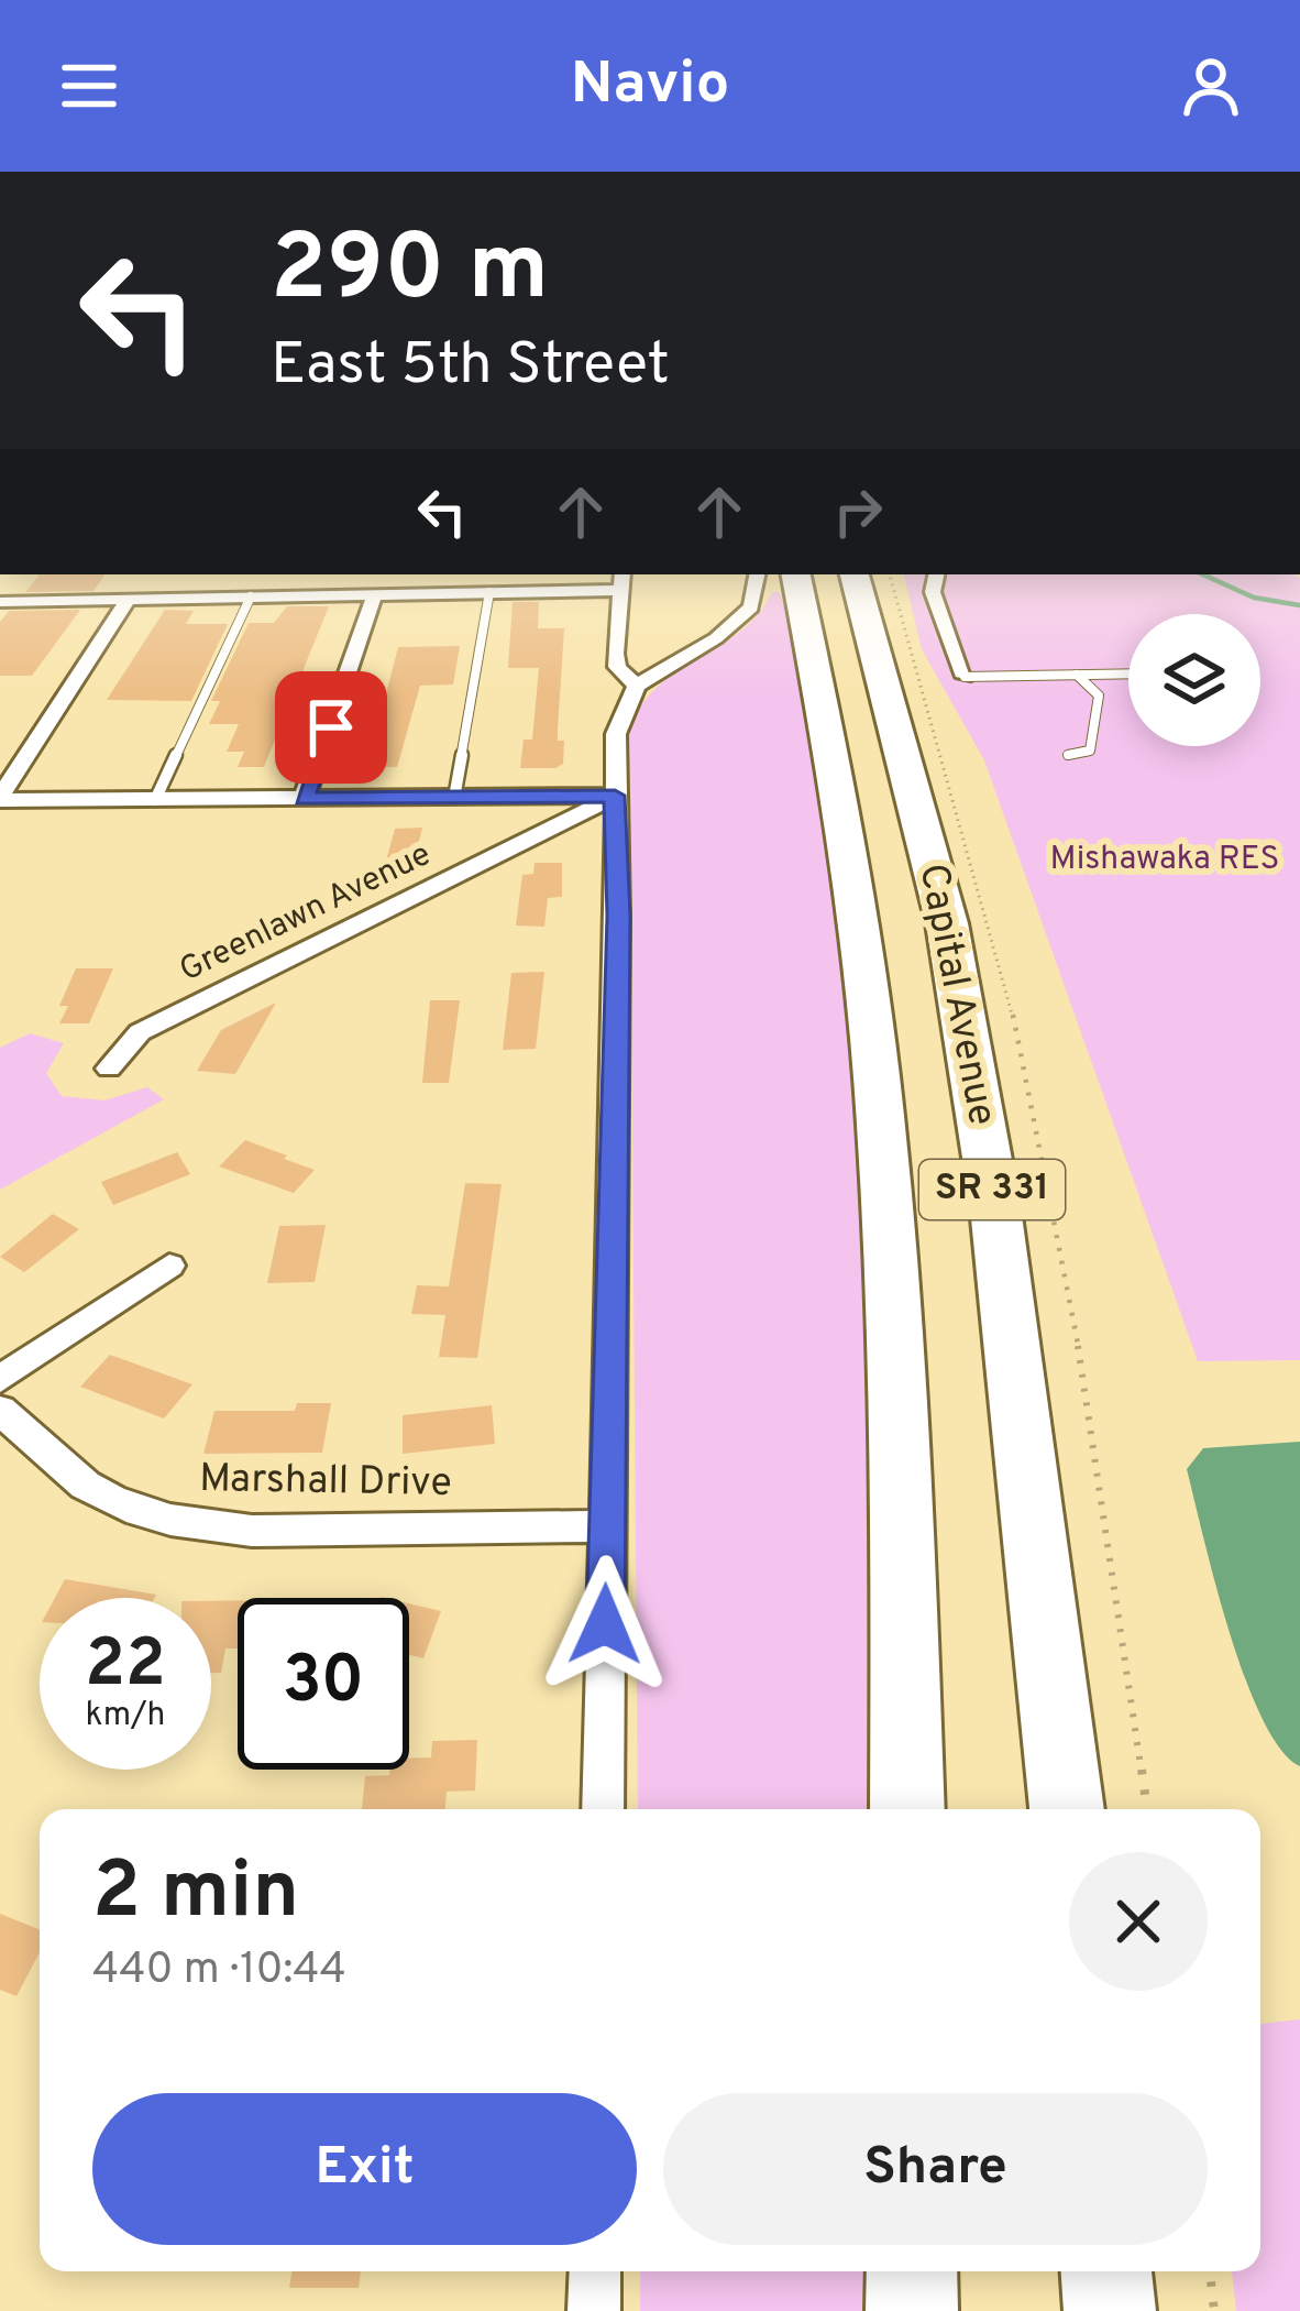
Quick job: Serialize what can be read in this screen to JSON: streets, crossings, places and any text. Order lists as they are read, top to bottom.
{
  "streets": {
    "highway": ["Capital Avenue", "SR 331"],
    "street": ["Greenlawn Avenue", "Marshall Drive"]
  },
  "parks": ["Mishawaka RES"],
  "page": {
    "header": "Navio",
    "turn": ["290 m", "East 5th Street"],
    "speed": "22 km/h",
    "limit": "30",
    "heading": ["2 min", "440 m · 10:44"],
    "buttons": ["Exit", "Share"]
  }
}
